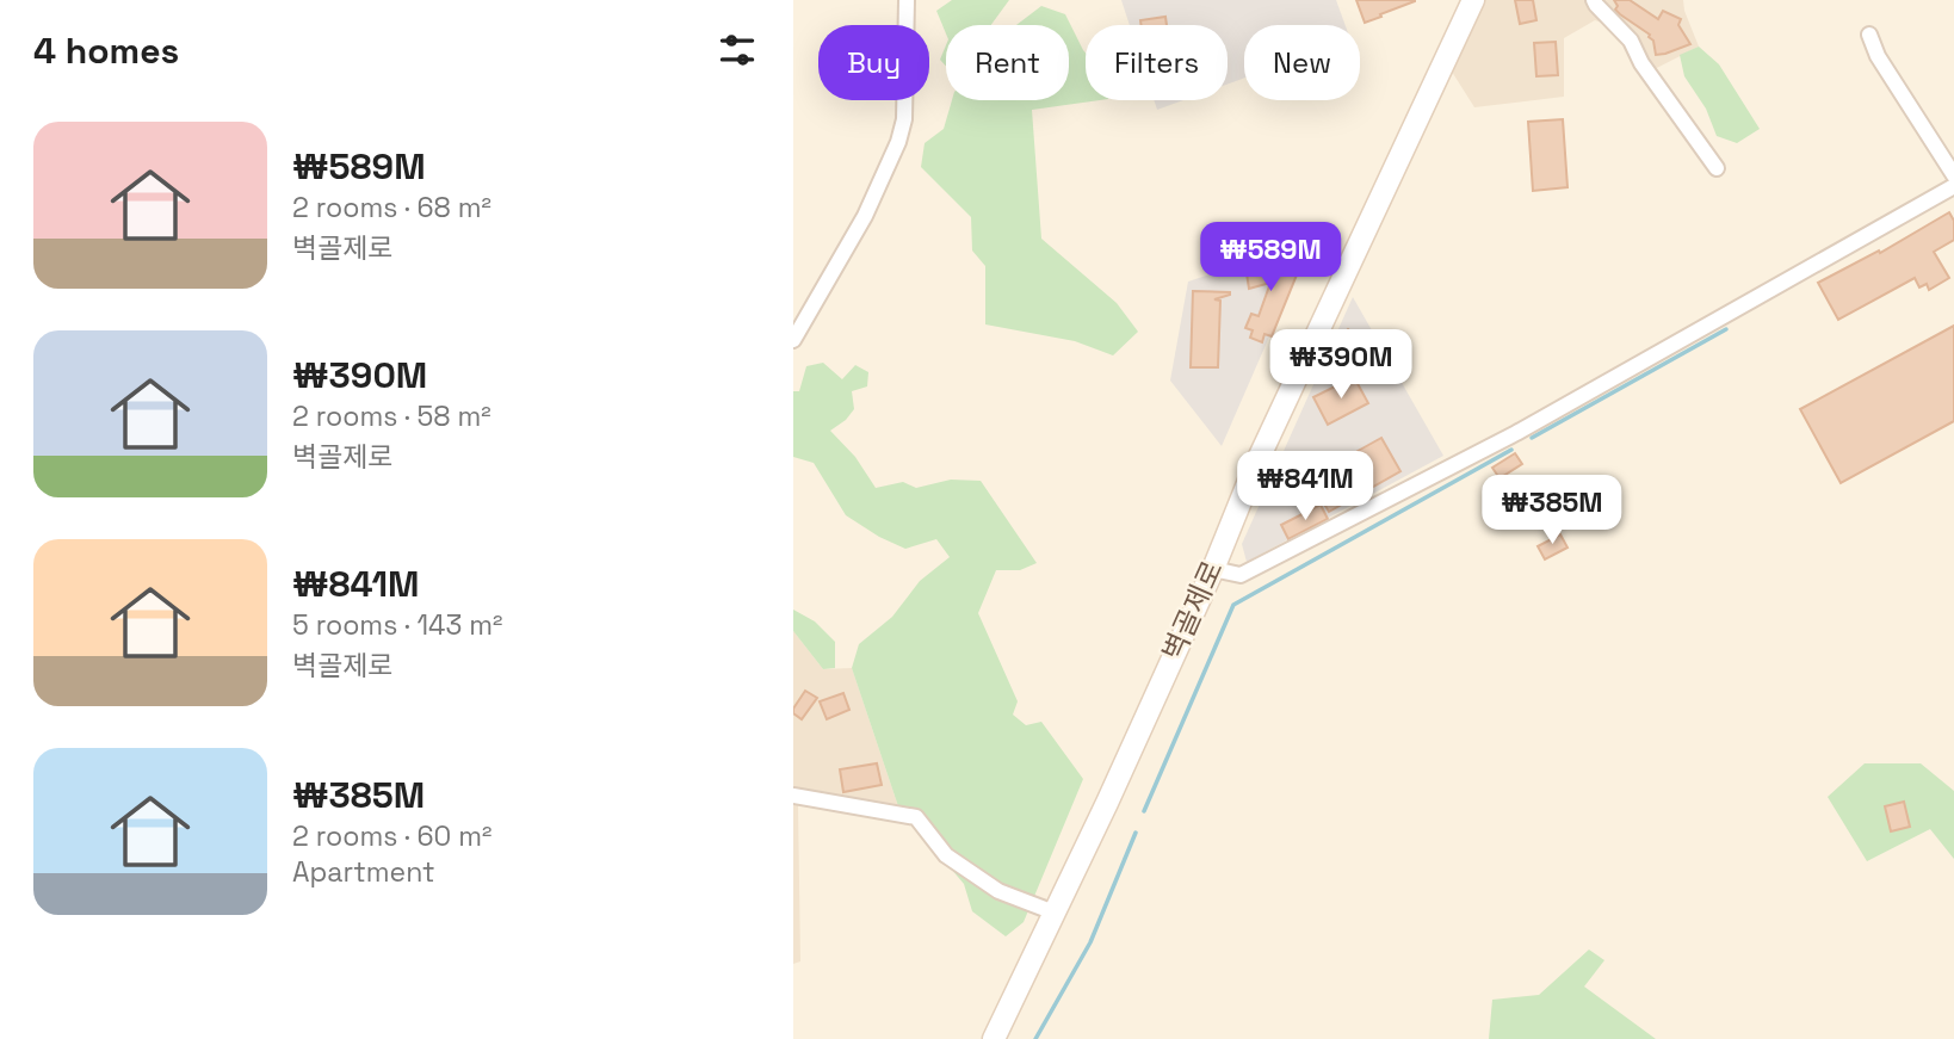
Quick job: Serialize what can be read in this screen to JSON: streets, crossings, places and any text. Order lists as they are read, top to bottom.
{
  "streets": {
    "street": ["벽골제로"]
  },
  "page": {
    "heading": "4 homes",
    "chip": [
      "Buy",
      "Rent",
      "Filters",
      "New"
    ],
    "list": [
      {
        "name": "₩589M",
        "note": "2 rooms · 68 m² · 벽골제로"
      },
      {
        "name": "₩390M",
        "note": "2 rooms · 58 m² · 벽골제로"
      },
      {
        "name": "₩841M",
        "note": "5 rooms · 143 m² · 벽골제로"
      },
      {
        "name": "₩385M",
        "note": "2 rooms · 60 m² · Apartment"
      }
    ],
    "price": [
      "₩589M",
      "₩390M",
      "₩841M",
      "₩385M"
    ]
  }
}
